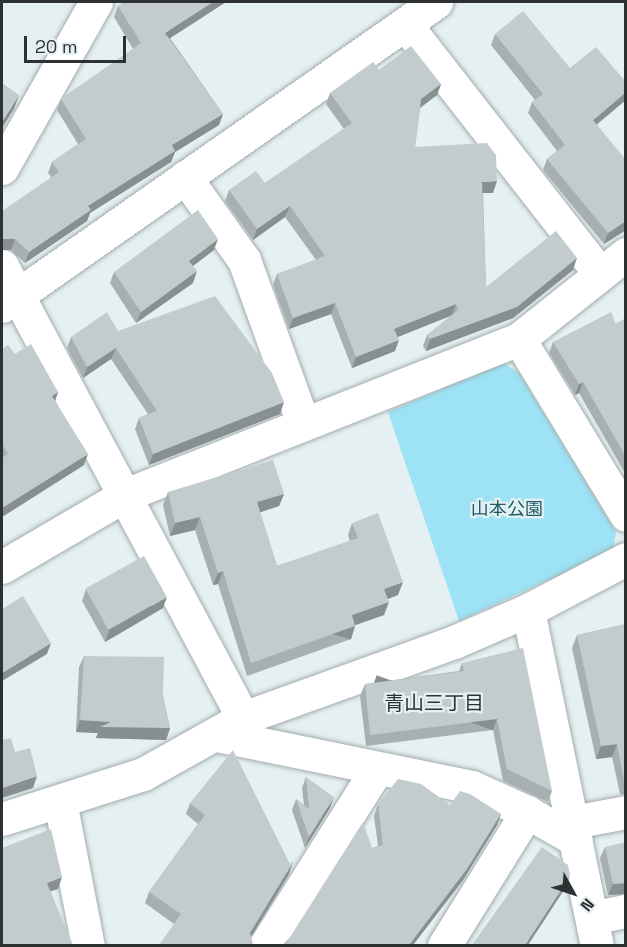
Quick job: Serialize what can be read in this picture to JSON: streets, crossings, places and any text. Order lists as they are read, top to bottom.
{
  "districts": ["青山三丁目"],
  "parks": ["山本公園"],
  "scale_bar": "20 m",
  "north": "bottom right"
}
